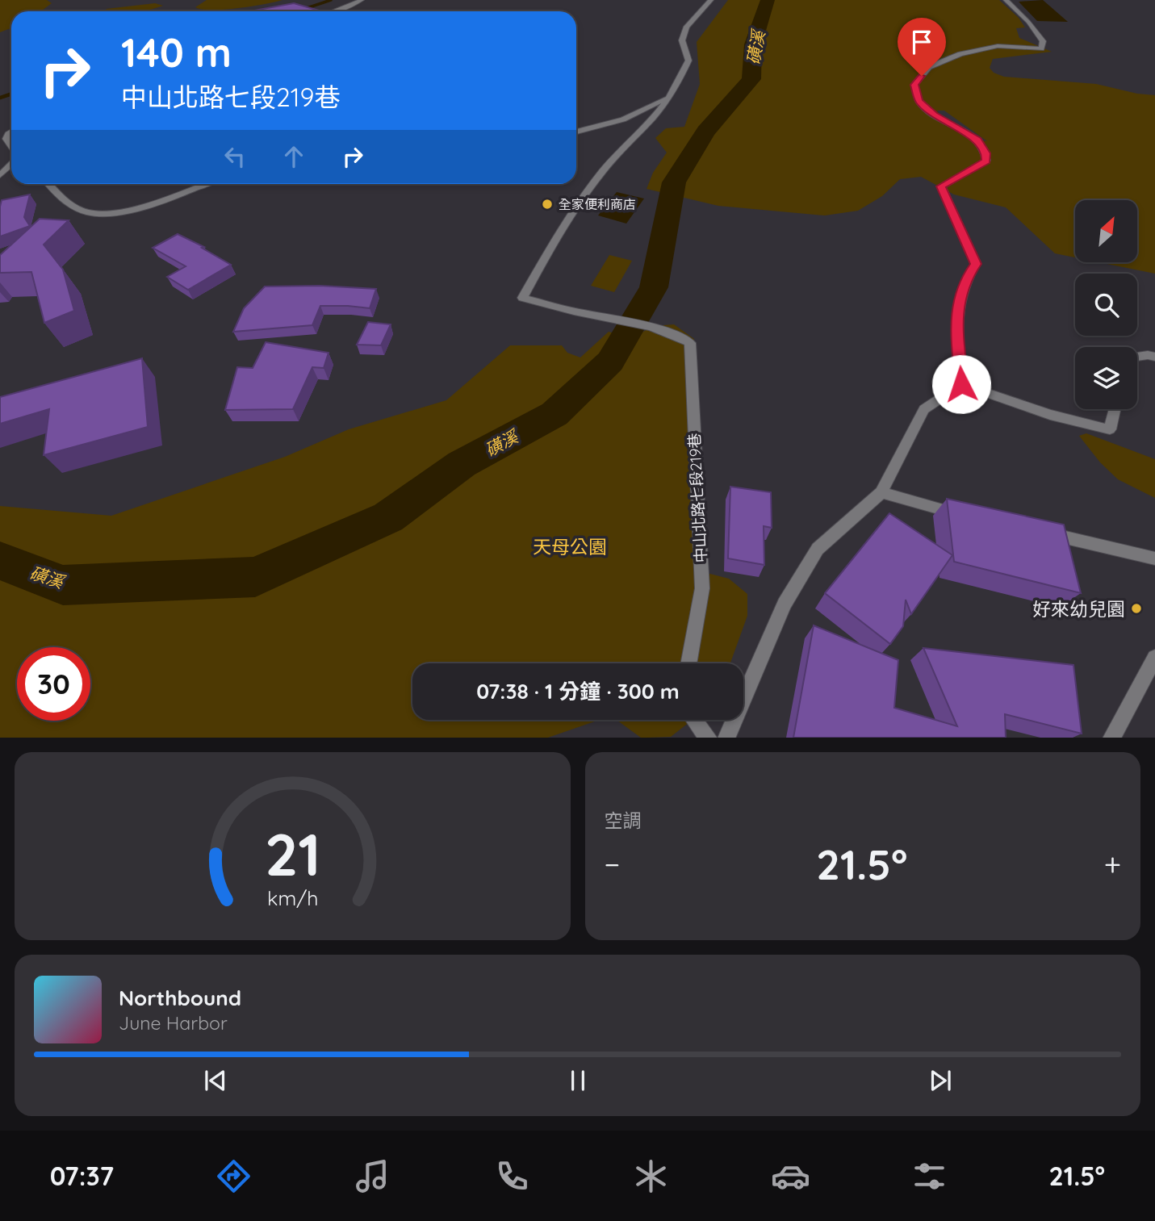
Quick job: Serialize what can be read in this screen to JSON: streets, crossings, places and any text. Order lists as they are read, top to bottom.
{
  "streets": {
    "street": ["中山北路七段219巷"]
  },
  "water": ["磺溪"],
  "parks": ["天母公園"],
  "places": ["全家便利商店", "好來幼兒園"],
  "north": "top right",
  "page": {
    "turn": ["140 m", "中山北路七段219巷"],
    "limit": "30",
    "trip": "07:38 · 1 分鐘 · 300 m",
    "tile": "空調",
    "heat": ["−", "21.5°", "+"],
    "song": ["Northbound", "June Harbor"],
    "tabs": ["07:37", "21.5°"],
    "gauge": ["21", "km/h"]
  }
}
